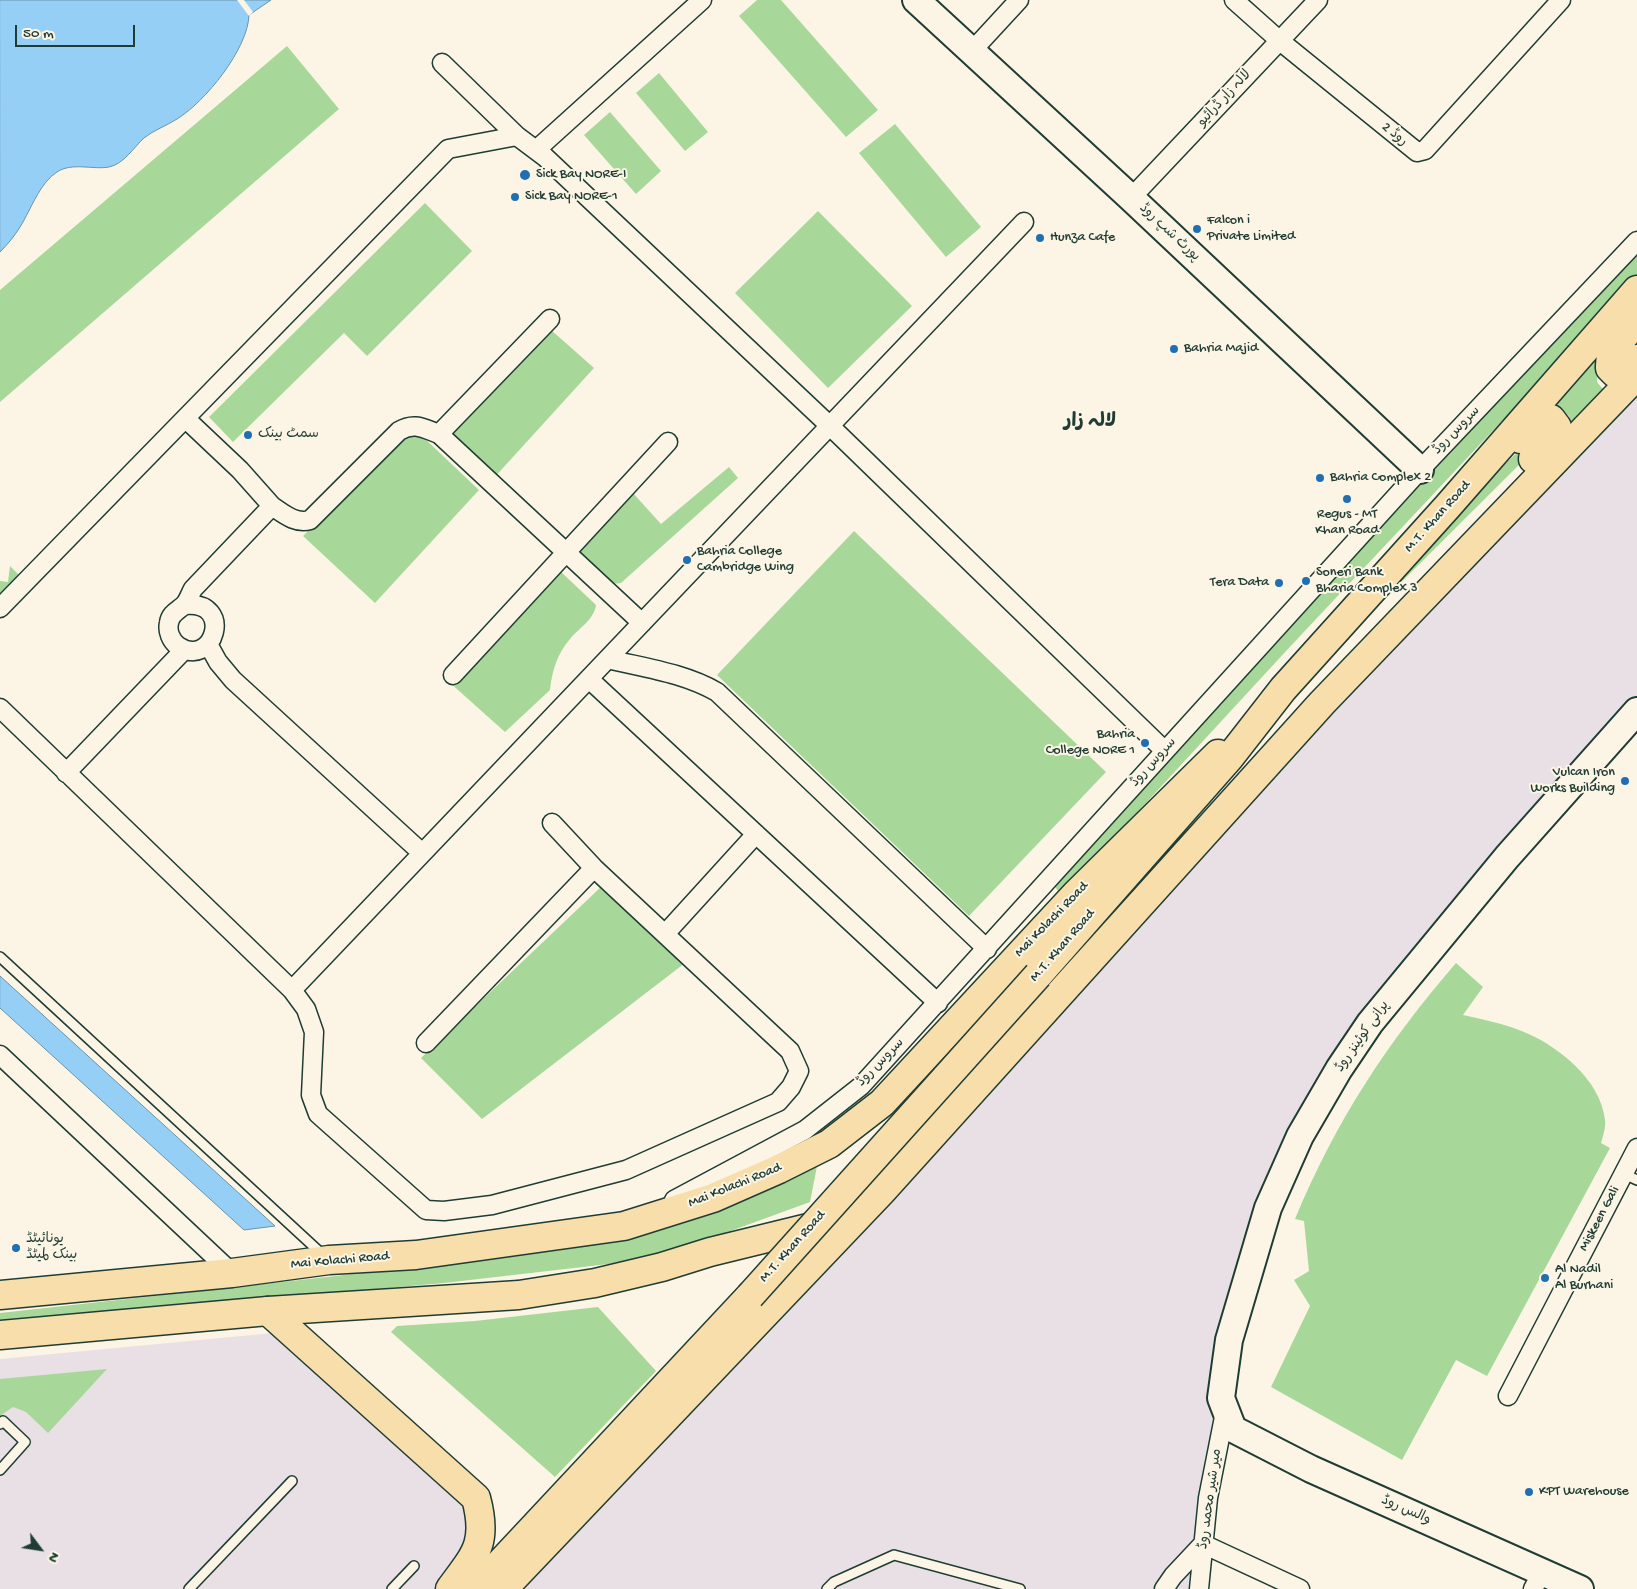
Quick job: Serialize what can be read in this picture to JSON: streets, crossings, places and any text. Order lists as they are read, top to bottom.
{
  "streets": {
    "main road": ["M.T. Khan Road", "Mai Kolachi Road"],
    "street": [
      "لالہ زار ڈرائیو",
      "روڈ 2",
      "پورٹ شپ روڈ",
      "سروس روڈ",
      "پرانی کوئینز روڈ",
      "Miskeen Gali",
      "میر شیر محمد روڈ",
      "والس روڈ"
    ]
  },
  "crossings": [
    ["لالہ زار ڈرائیو", "روڈ 2"],
    ["لالہ زار ڈرائیو", "پورٹ شپ روڈ"],
    ["پورٹ شپ روڈ", "سروس روڈ"],
    ["سروس روڈ", "Mai Kolachi Road"],
    ["M.T. Khan Road", "Mai Kolachi Road"],
    ["پرانی کوئینز روڈ", "میر شیر محمد روڈ"],
    ["پرانی کوئینز روڈ", "والس روڈ"],
    ["میر شیر محمد روڈ", "والس روڈ"]
  ],
  "districts": ["لالہ زار"],
  "places": [
    "Sick Bay NORE-I",
    "Sick Bay NORE-1",
    "Falcon i Private Limited",
    "Hunza Cafe",
    "Bahria Majid",
    "سمٹ بینک",
    "Bahria Complex 2",
    "Regus - MT Khan Road",
    "Bahria College Cambridge Wing",
    "Soneri Bank Bharia Complex 3",
    "Tera Data",
    "Bahria College NORE 1",
    "Vulcan Iron Works Building",
    "یونائیٹڈ بینک لمیٹڈ",
    "Al Nadil Al Burhani",
    "KPT Warehouse"
  ],
  "scale_bar": "50 m",
  "north": "bottom right"
}
